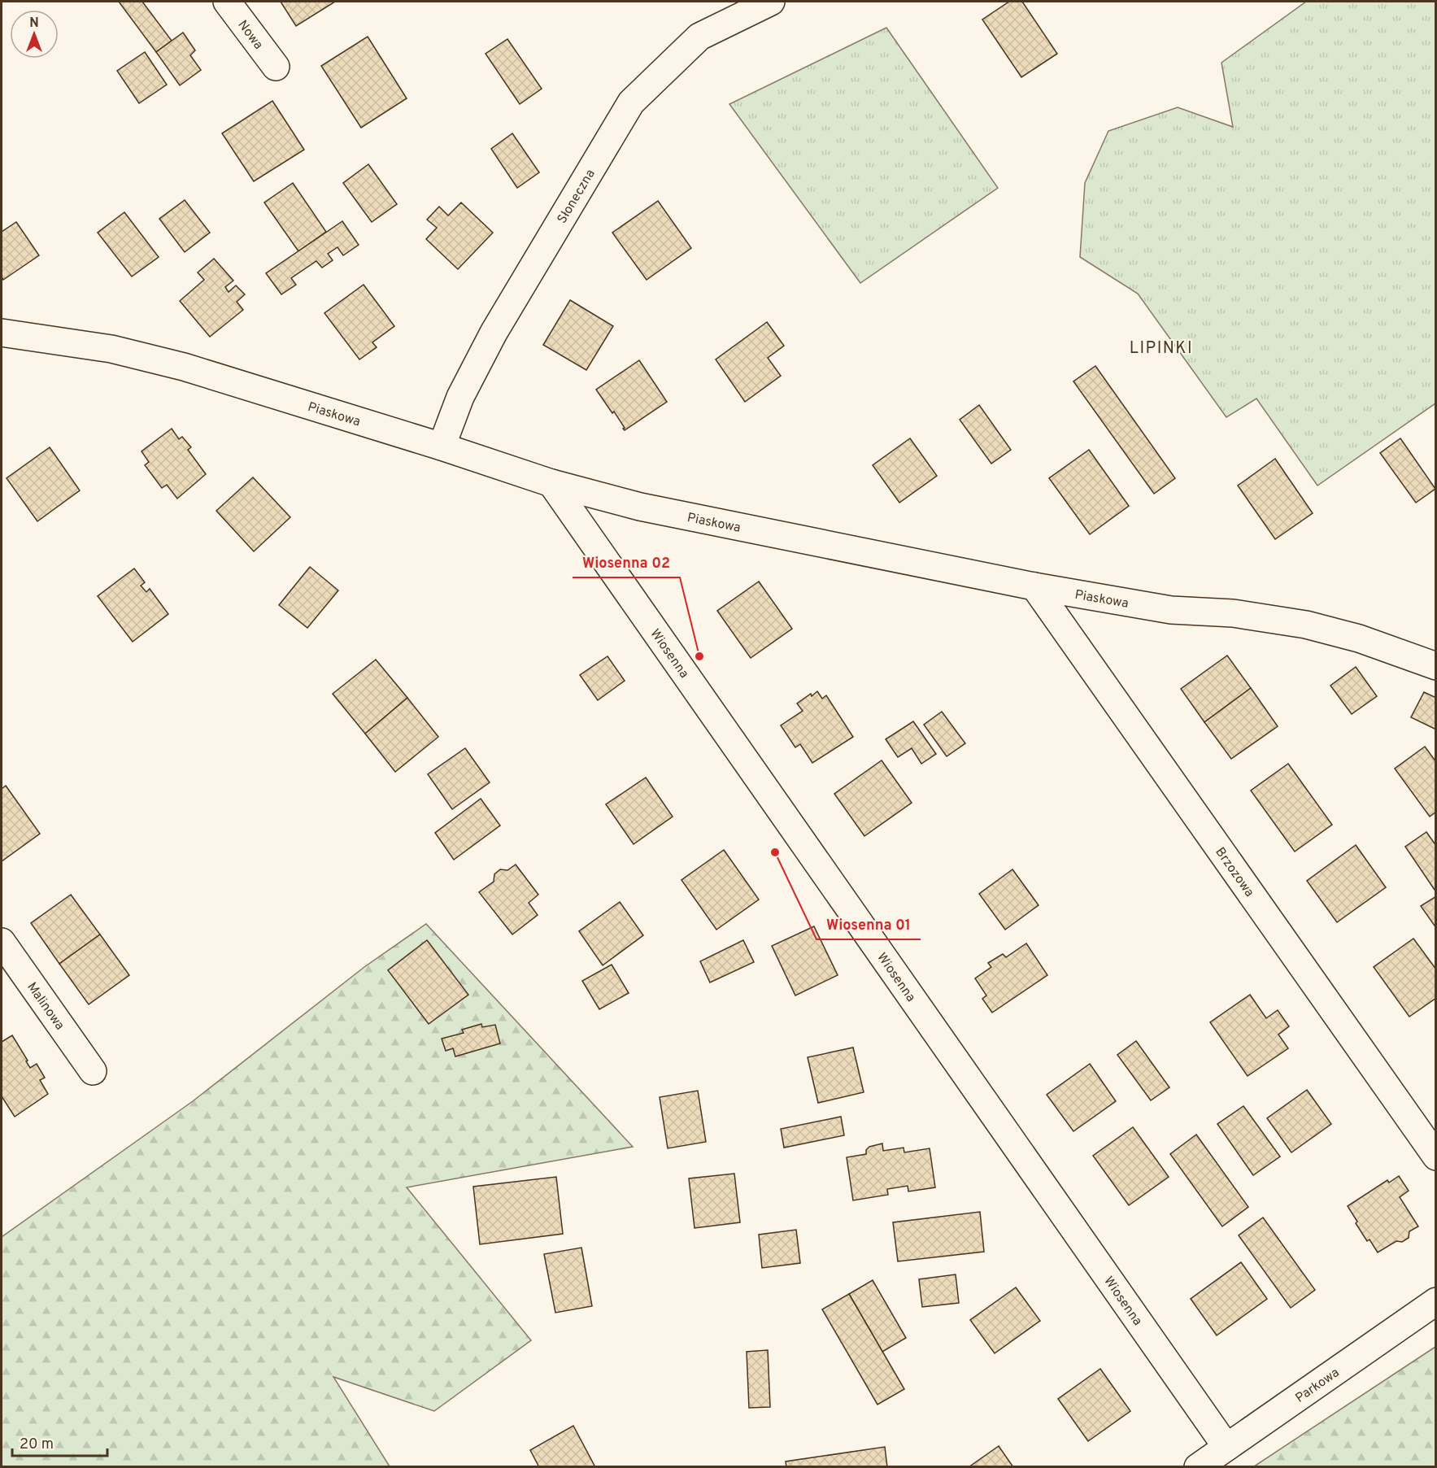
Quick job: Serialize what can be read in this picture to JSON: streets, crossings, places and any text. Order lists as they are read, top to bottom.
{
  "streets": {
    "street": [
      "Nowa",
      "Słoneczna",
      "Piaskowa",
      "Wiosenna",
      "Brzozowa",
      "Malinowa",
      "Parkowa"
    ]
  },
  "crossings": [
    ["Słoneczna", "Piaskowa"],
    ["Piaskowa", "Wiosenna"],
    ["Piaskowa", "Brzozowa"],
    ["Wiosenna", "Parkowa"]
  ],
  "districts": ["LIPINKI"],
  "places": ["Wiosenna 02", "Wiosenna 01"],
  "scale_bar": "20 m",
  "north": "top"
}
